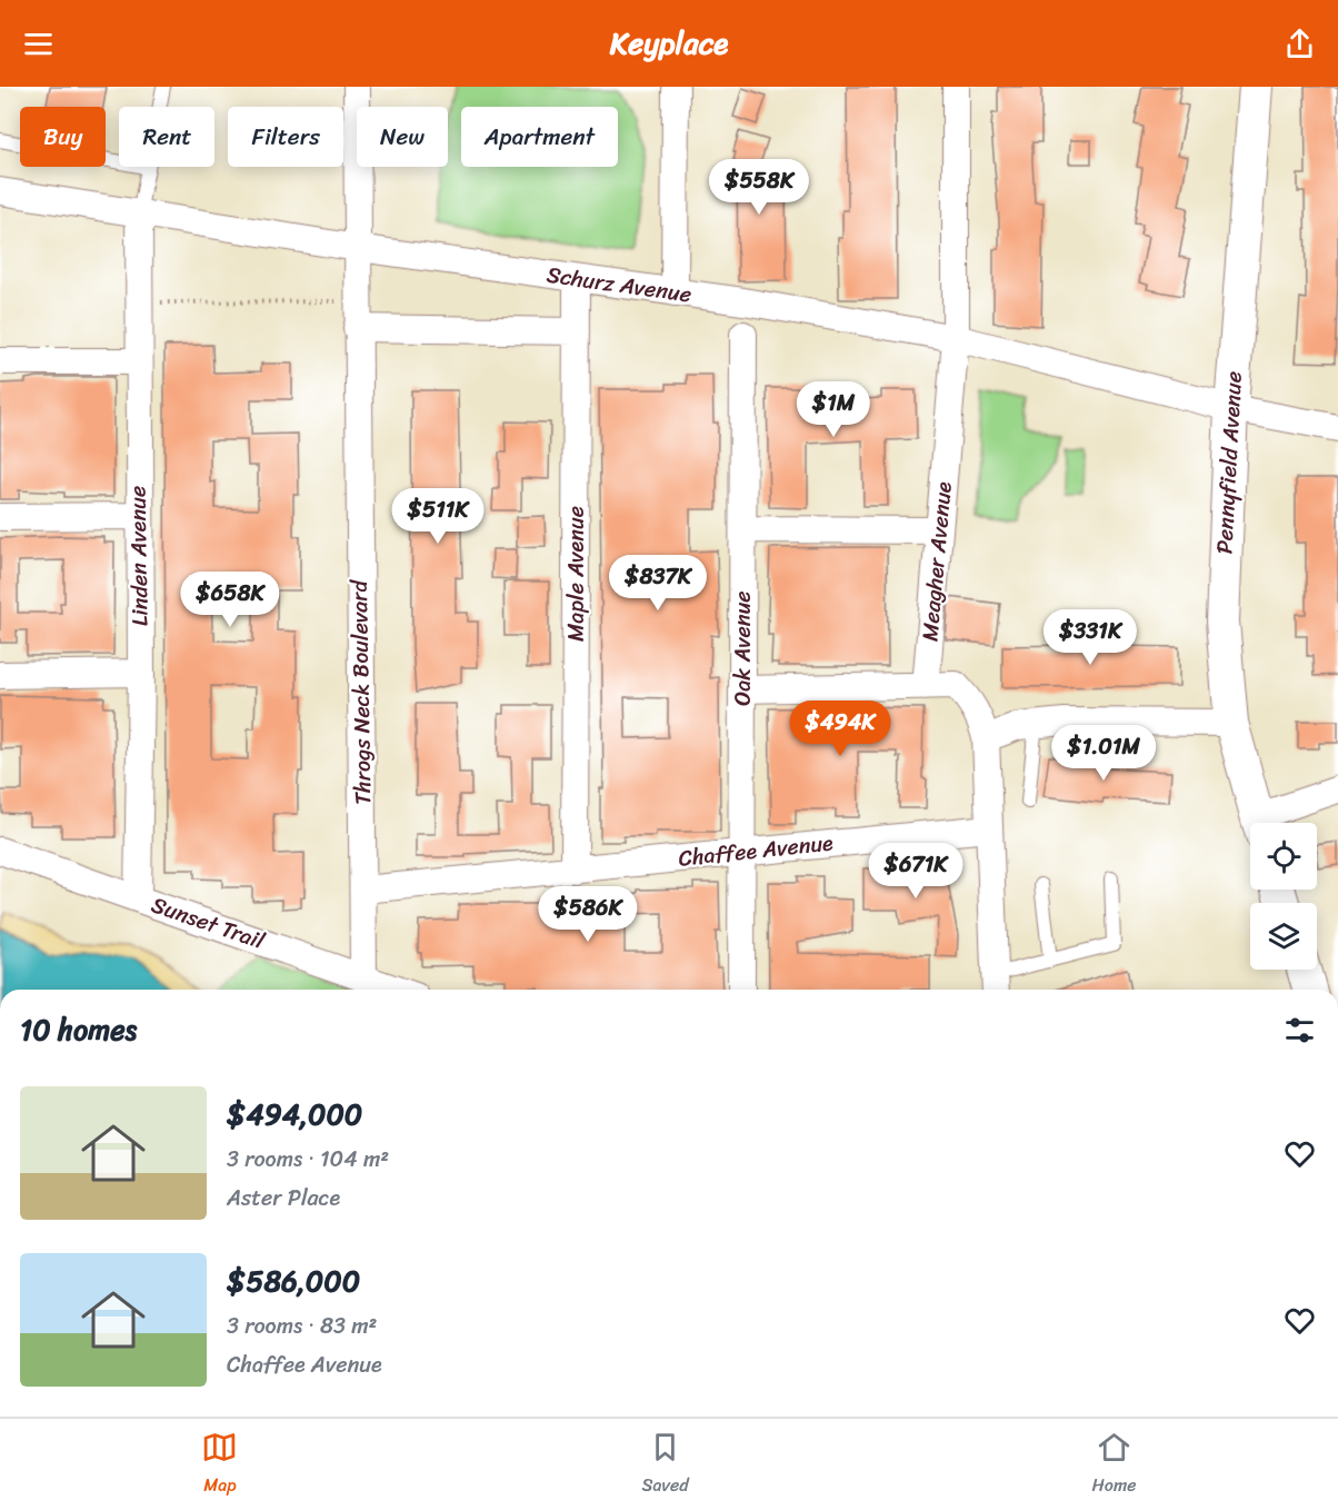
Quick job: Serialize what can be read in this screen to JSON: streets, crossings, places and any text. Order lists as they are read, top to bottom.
{
  "streets": {
    "street": [
      "Schurz Avenue",
      "Pennyfield Avenue",
      "Linden Avenue",
      "Meagher Avenue",
      "Maple Avenue",
      "Oak Avenue",
      "Throgs Neck Boulevard",
      "Chaffee Avenue",
      "Sunset Trail"
    ]
  },
  "crossings": [
    ["Schurz Avenue", "Pennyfield Avenue"],
    ["Schurz Avenue", "Linden Avenue"],
    ["Schurz Avenue", "Meagher Avenue"],
    ["Schurz Avenue", "Maple Avenue"],
    ["Schurz Avenue", "Oak Avenue"],
    ["Schurz Avenue", "Throgs Neck Boulevard"],
    ["Linden Avenue", "Sunset Trail"],
    ["Maple Avenue", "Chaffee Avenue"],
    ["Oak Avenue", "Chaffee Avenue"],
    ["Throgs Neck Boulevard", "Chaffee Avenue"],
    ["Throgs Neck Boulevard", "Sunset Trail"]
  ],
  "page": {
    "header": "Keyplace",
    "chip": [
      "Buy",
      "Rent",
      "Filters",
      "New",
      "Apartment"
    ],
    "price": [
      "$558K",
      "$1M",
      "$511K",
      "$837K",
      "$658K",
      "$331K",
      "$494K",
      "$1.01M",
      "$671K",
      "$586K"
    ],
    "heading": "10 homes",
    "list": [
      {
        "name": "$494,000",
        "note": "3 rooms · 104 m² · Aster Place"
      },
      {
        "name": "$586,000",
        "note": "3 rooms · 83 m² · Chaffee Avenue"
      }
    ],
    "tabs": ["Map", "Saved", "Home"]
  }
}
